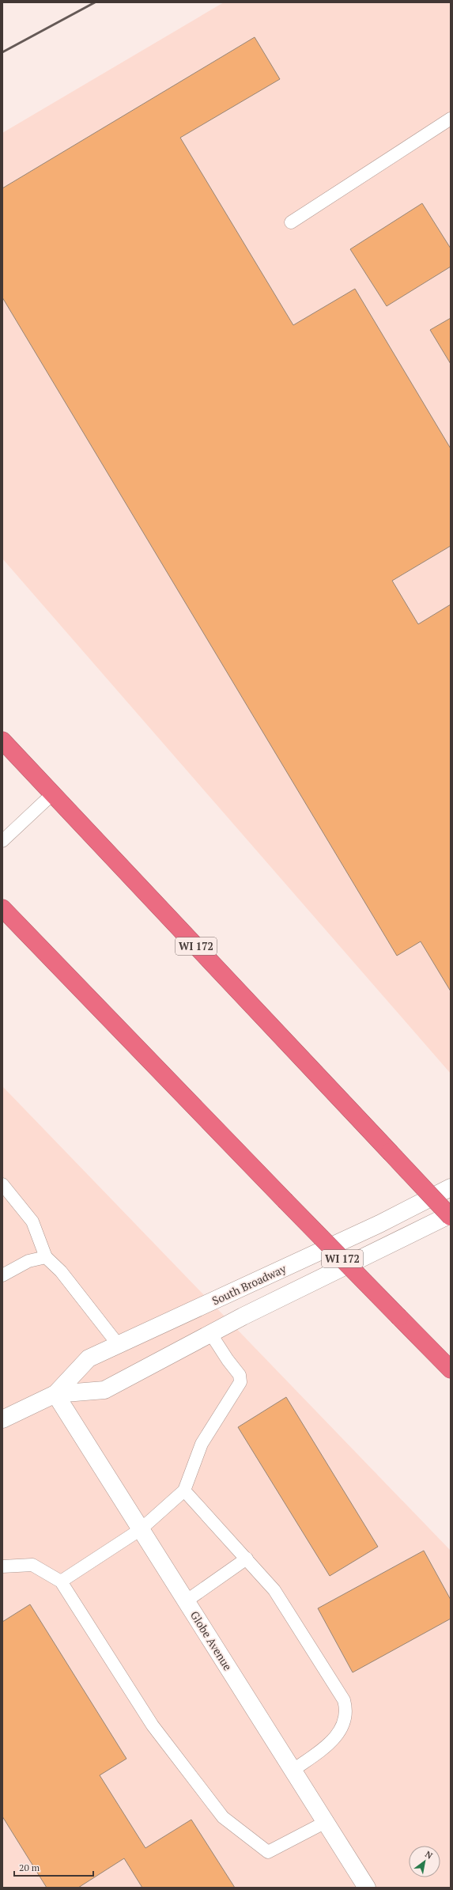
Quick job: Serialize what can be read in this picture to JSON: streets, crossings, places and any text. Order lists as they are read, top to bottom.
{
  "streets": {
    "highway": ["WI 172"],
    "street": ["South Broadway", "Globe Avenue"]
  },
  "crossings": [
    ["South Broadway", "Globe Avenue"]
  ],
  "scale_bar": "20 m",
  "north": "top right"
}
